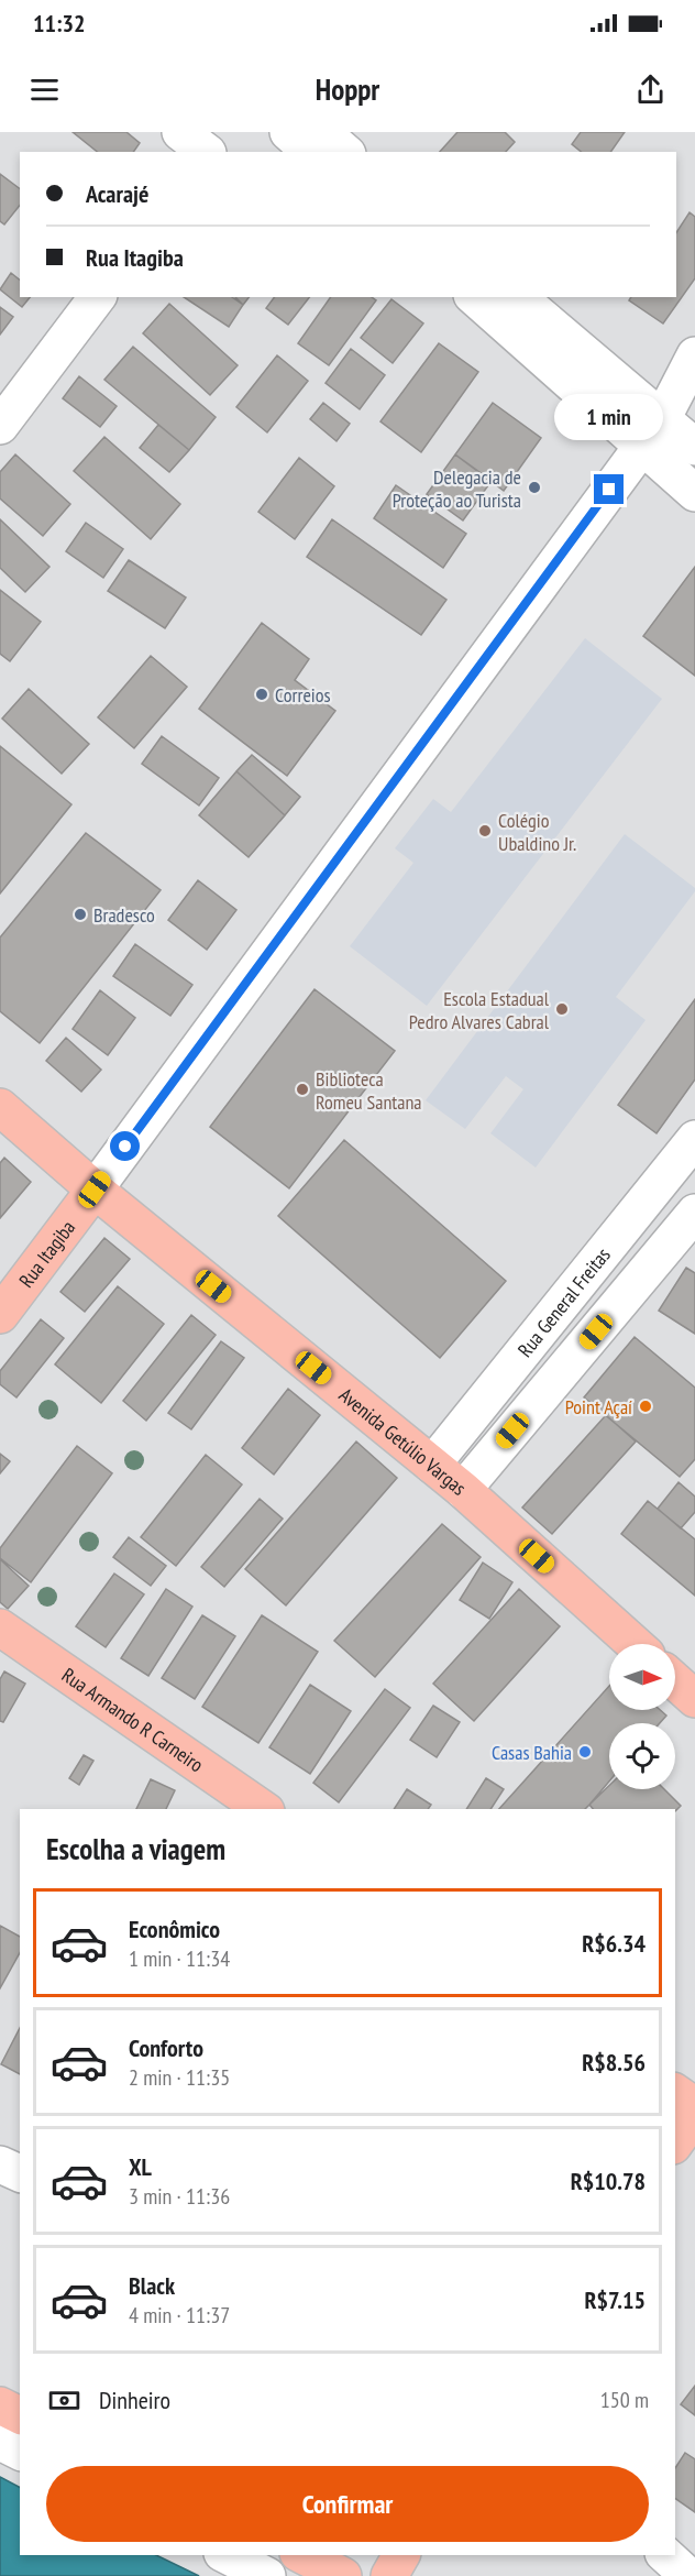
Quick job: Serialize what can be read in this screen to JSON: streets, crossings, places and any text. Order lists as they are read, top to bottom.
{
  "streets": {
    "main road": ["Rua Itagiba", "Avenida Getúlio Vargas", "Rua Armando R Carneiro"],
    "street": ["Rua General Freitas"]
  },
  "crossings": [
    ["Rua Itagiba", "Avenida Getúlio Vargas"],
    ["Rua General Freitas", "Avenida Getúlio Vargas"]
  ],
  "places": [
    "Delegacia de Proteção ao Turista",
    "Correios",
    "Colégio Ubaldino Jr.",
    "Bradesco",
    "Escola Estadual Pedro Alvares Cabral",
    "Biblioteca Romeu Santana",
    "Point Açaí",
    "Casas Bahia"
  ],
  "north": "right",
  "page": {
    "status": "11:32",
    "header": "Hoppr",
    "banner": ["Acarajé", "Rua Itagiba"],
    "bubble": "1 min",
    "heading": "Escolha a viagem",
    "list": [
      {
        "name": "Econômico",
        "note": "1 min · 11:34",
        "value": "R$6.34"
      },
      {
        "name": "Conforto",
        "note": "2 min · 11:35",
        "value": "R$8.56"
      },
      {
        "name": "XL",
        "note": "3 min · 11:36",
        "value": "R$10.78"
      },
      {
        "name": "Black",
        "note": "4 min · 11:37",
        "value": "R$7.15"
      }
    ],
    "pay": ["Dinheiro", "150 m"],
    "buttons": "Confirmar"
  }
}
